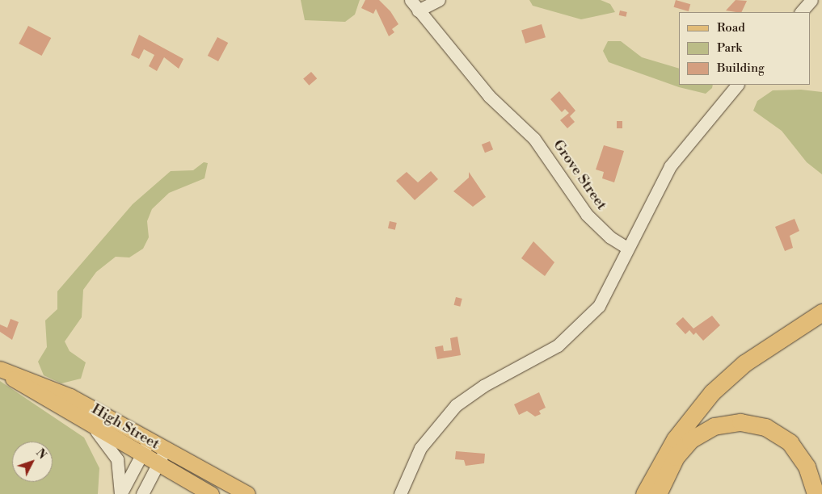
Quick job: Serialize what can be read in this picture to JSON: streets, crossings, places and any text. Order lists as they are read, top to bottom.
{
  "streets": {
    "main road": ["High Street"],
    "street": ["Grove Street"]
  },
  "legend": ["Road", "Park", "Building"],
  "north": "top right"
}
